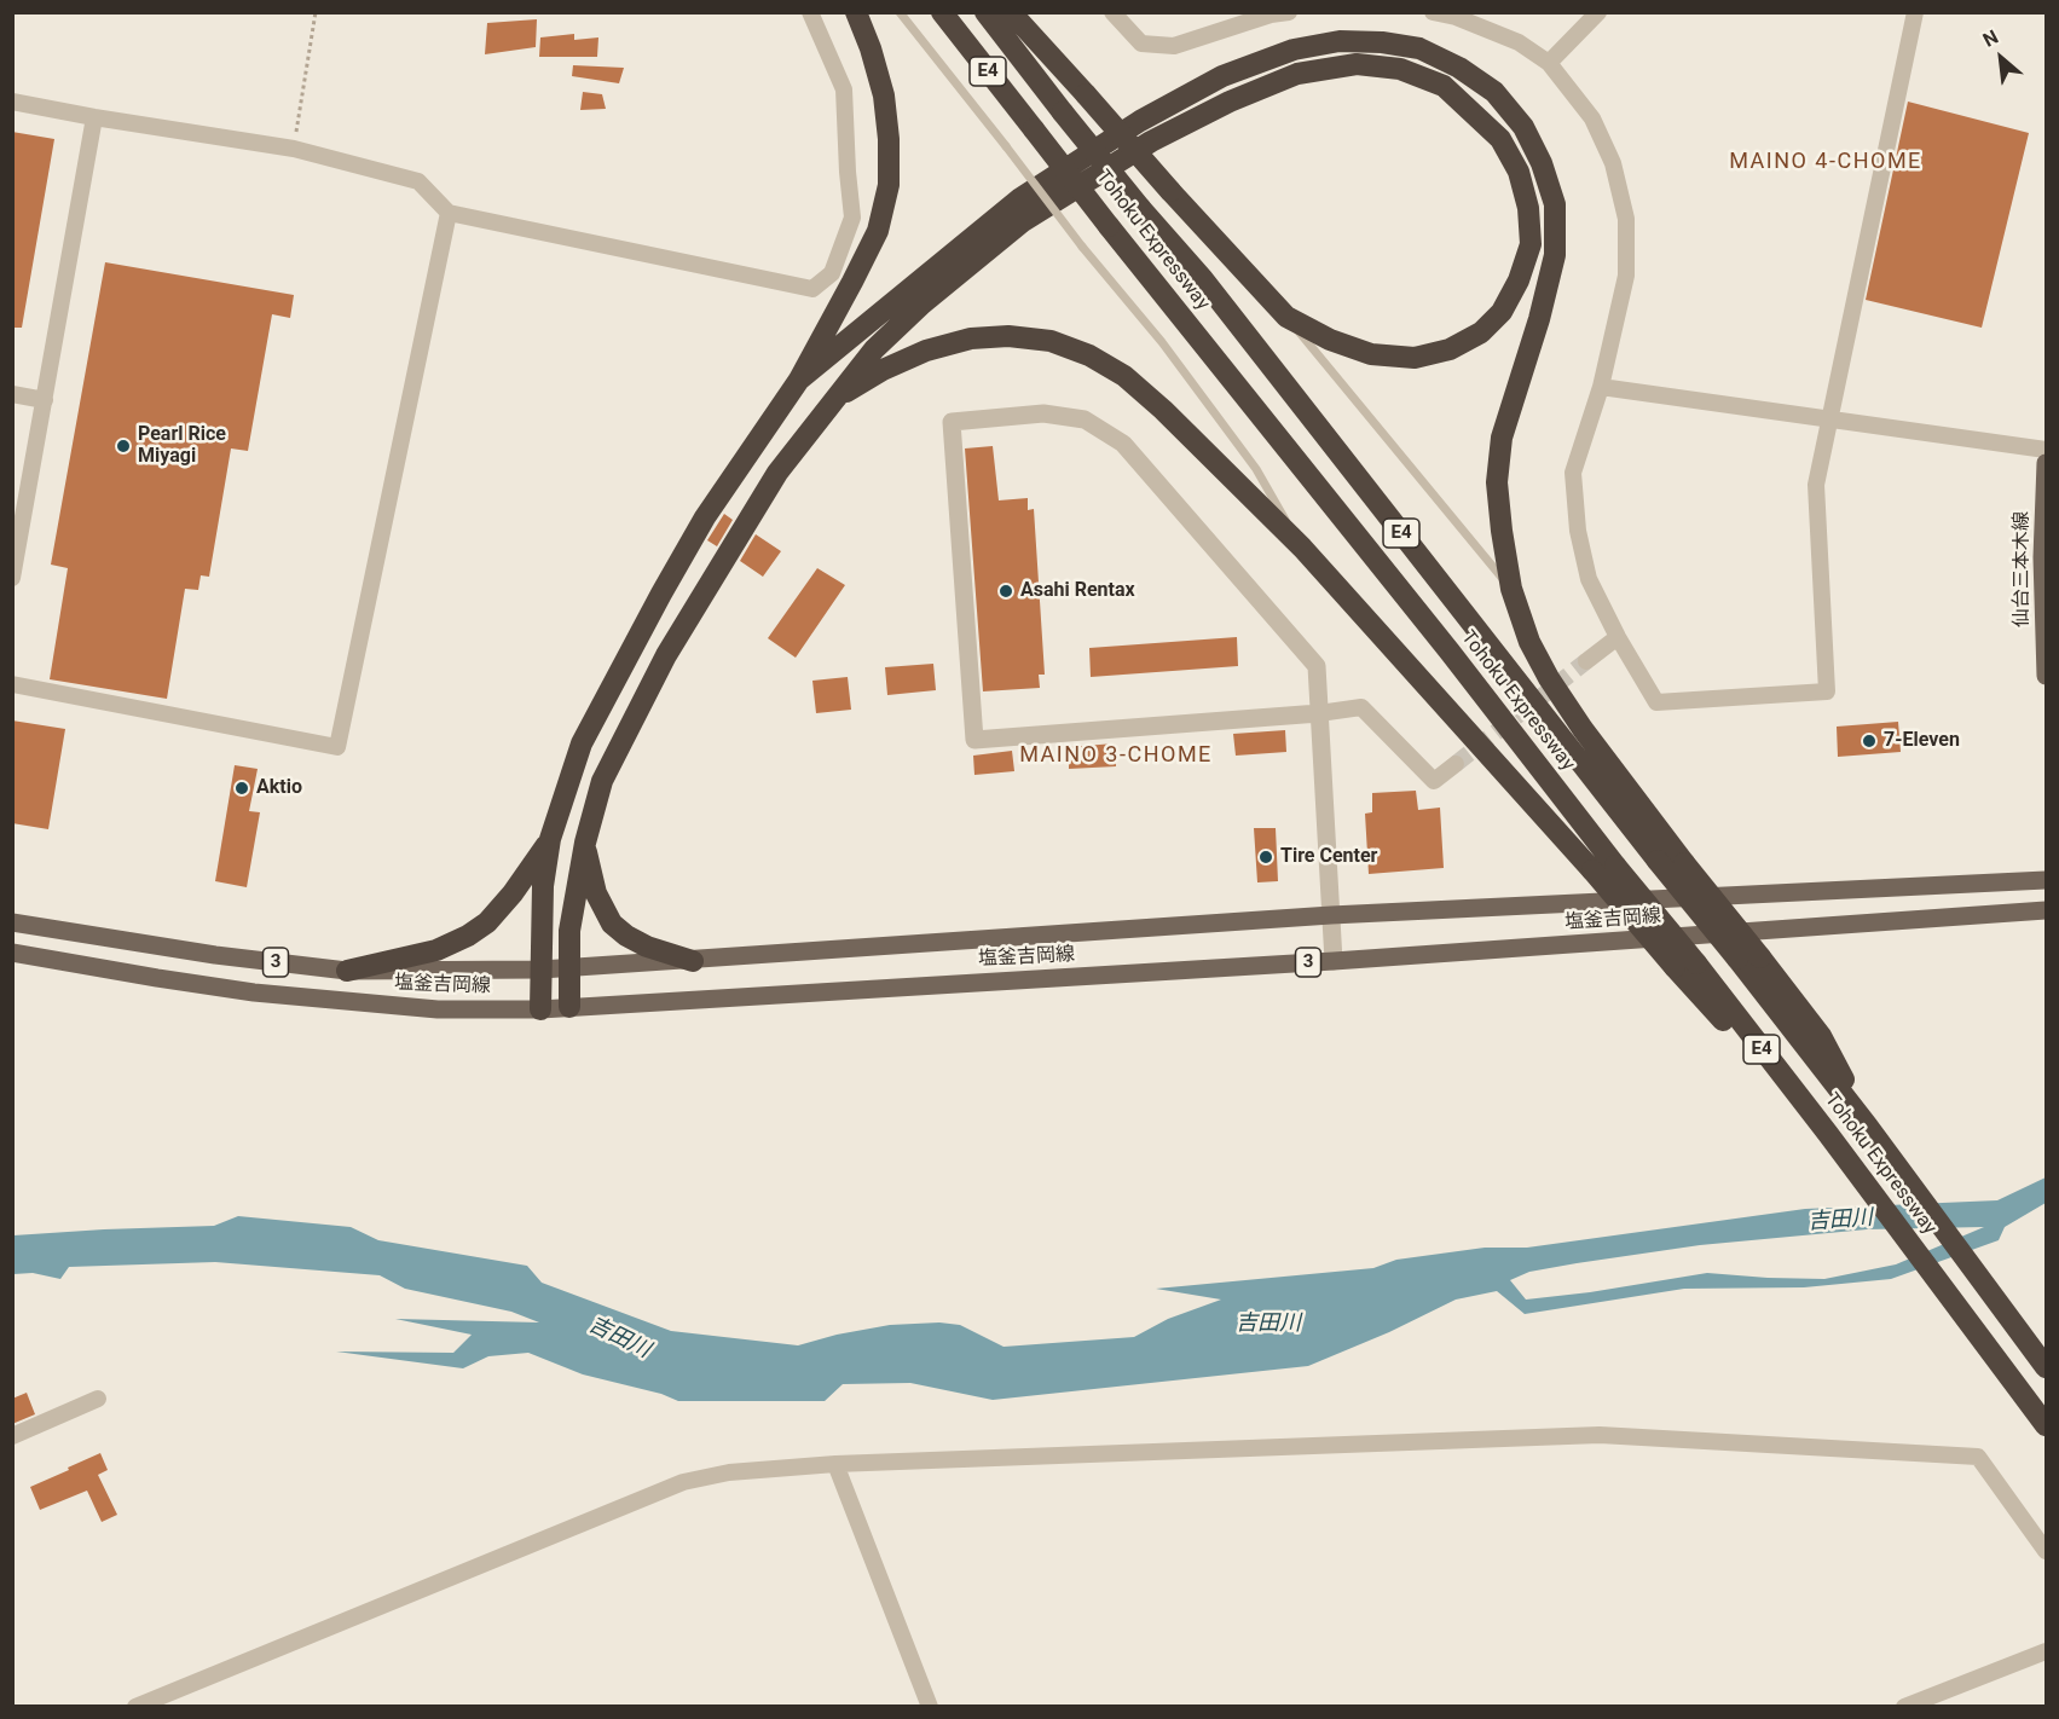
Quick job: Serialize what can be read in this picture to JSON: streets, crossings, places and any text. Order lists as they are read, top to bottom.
{
  "streets": {
    "highway": ["E4", "Tohoku Expressway"],
    "main road": ["仙台三本木線", "塩釜吉岡線", "3"]
  },
  "districts": ["MAINO 4-CHOME", "MAINO 3-CHOME"],
  "water": ["吉田川"],
  "places": [
    "Pearl Rice Miyagi",
    "Asahi Rentax",
    "7-Eleven",
    "Aktio",
    "Tire Center"
  ],
  "north": "top left"
}
